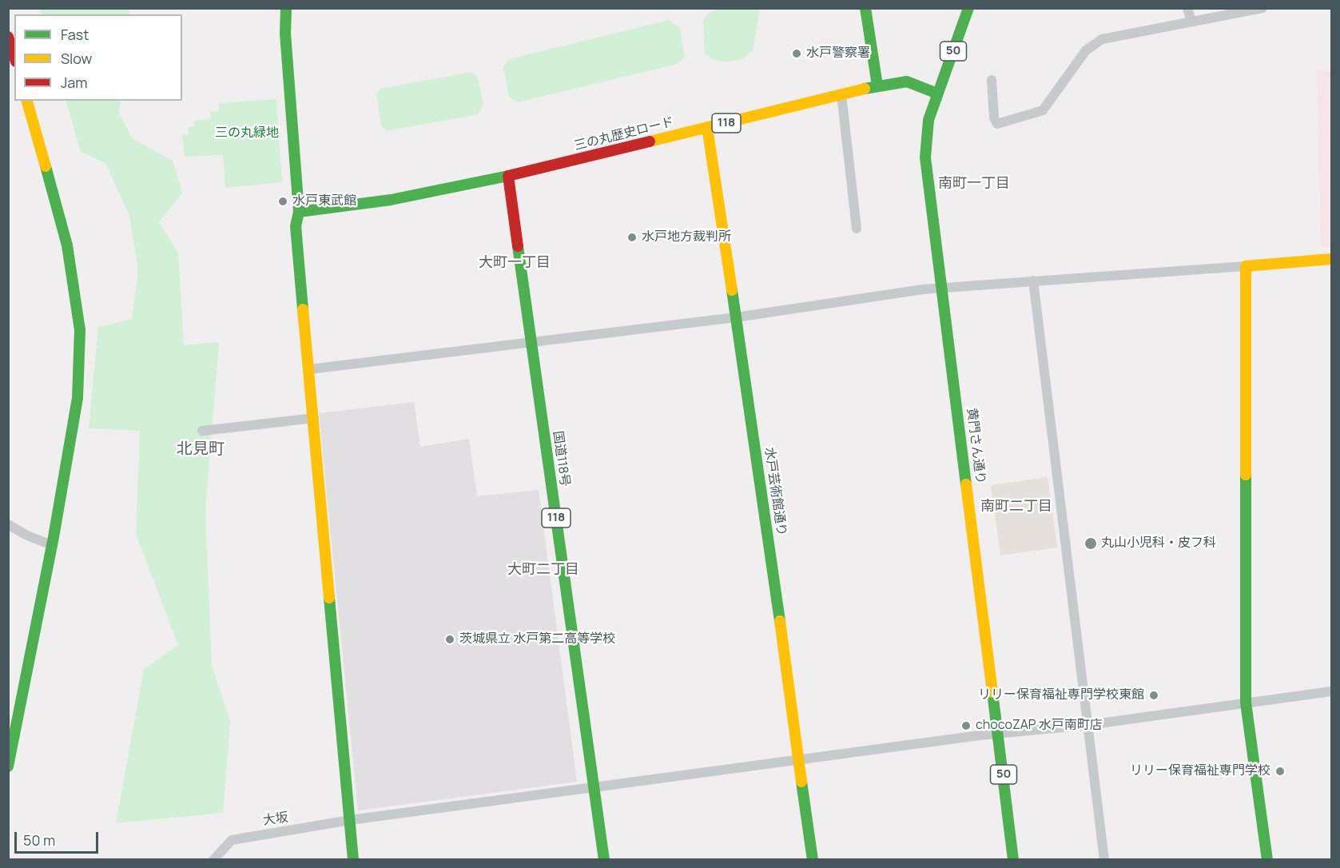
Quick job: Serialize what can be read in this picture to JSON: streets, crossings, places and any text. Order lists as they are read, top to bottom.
{
  "streets": {
    "main road": [
      "50",
      "118",
      "三の丸歴史ロード",
      "黄門さん通り",
      "国道118号",
      "水戸芸術館通り"
    ],
    "street": ["大坂"]
  },
  "crossings": [
    ["50", "118"],
    ["50", "黄門さん通り"],
    ["118", "三の丸歴史ロード"],
    ["118", "黄門さん通り"],
    ["三の丸歴史ロード", "国道118号"],
    ["三の丸歴史ロード", "水戸芸術館通り"],
    ["黄門さん通り", "大坂"],
    ["国道118号", "大坂"],
    ["水戸芸術館通り", "大坂"]
  ],
  "districts": [
    "南町一丁目",
    "大町一丁目",
    "北見町",
    "南町二丁目",
    "大町二丁目"
  ],
  "parks": ["三の丸緑地"],
  "places": [
    "水戸警察署",
    "水戸東武館",
    "水戸地方裁判所",
    "丸山小児科・皮フ科",
    "茨城県立 水戸第二高等学校",
    "リリー保育福祉専門学校東館",
    "chocoZAP 水戸南町店",
    "リリー保育福祉専門学校"
  ],
  "legend": ["Fast", "Slow", "Jam"],
  "scale_bar": "50 m"
}
